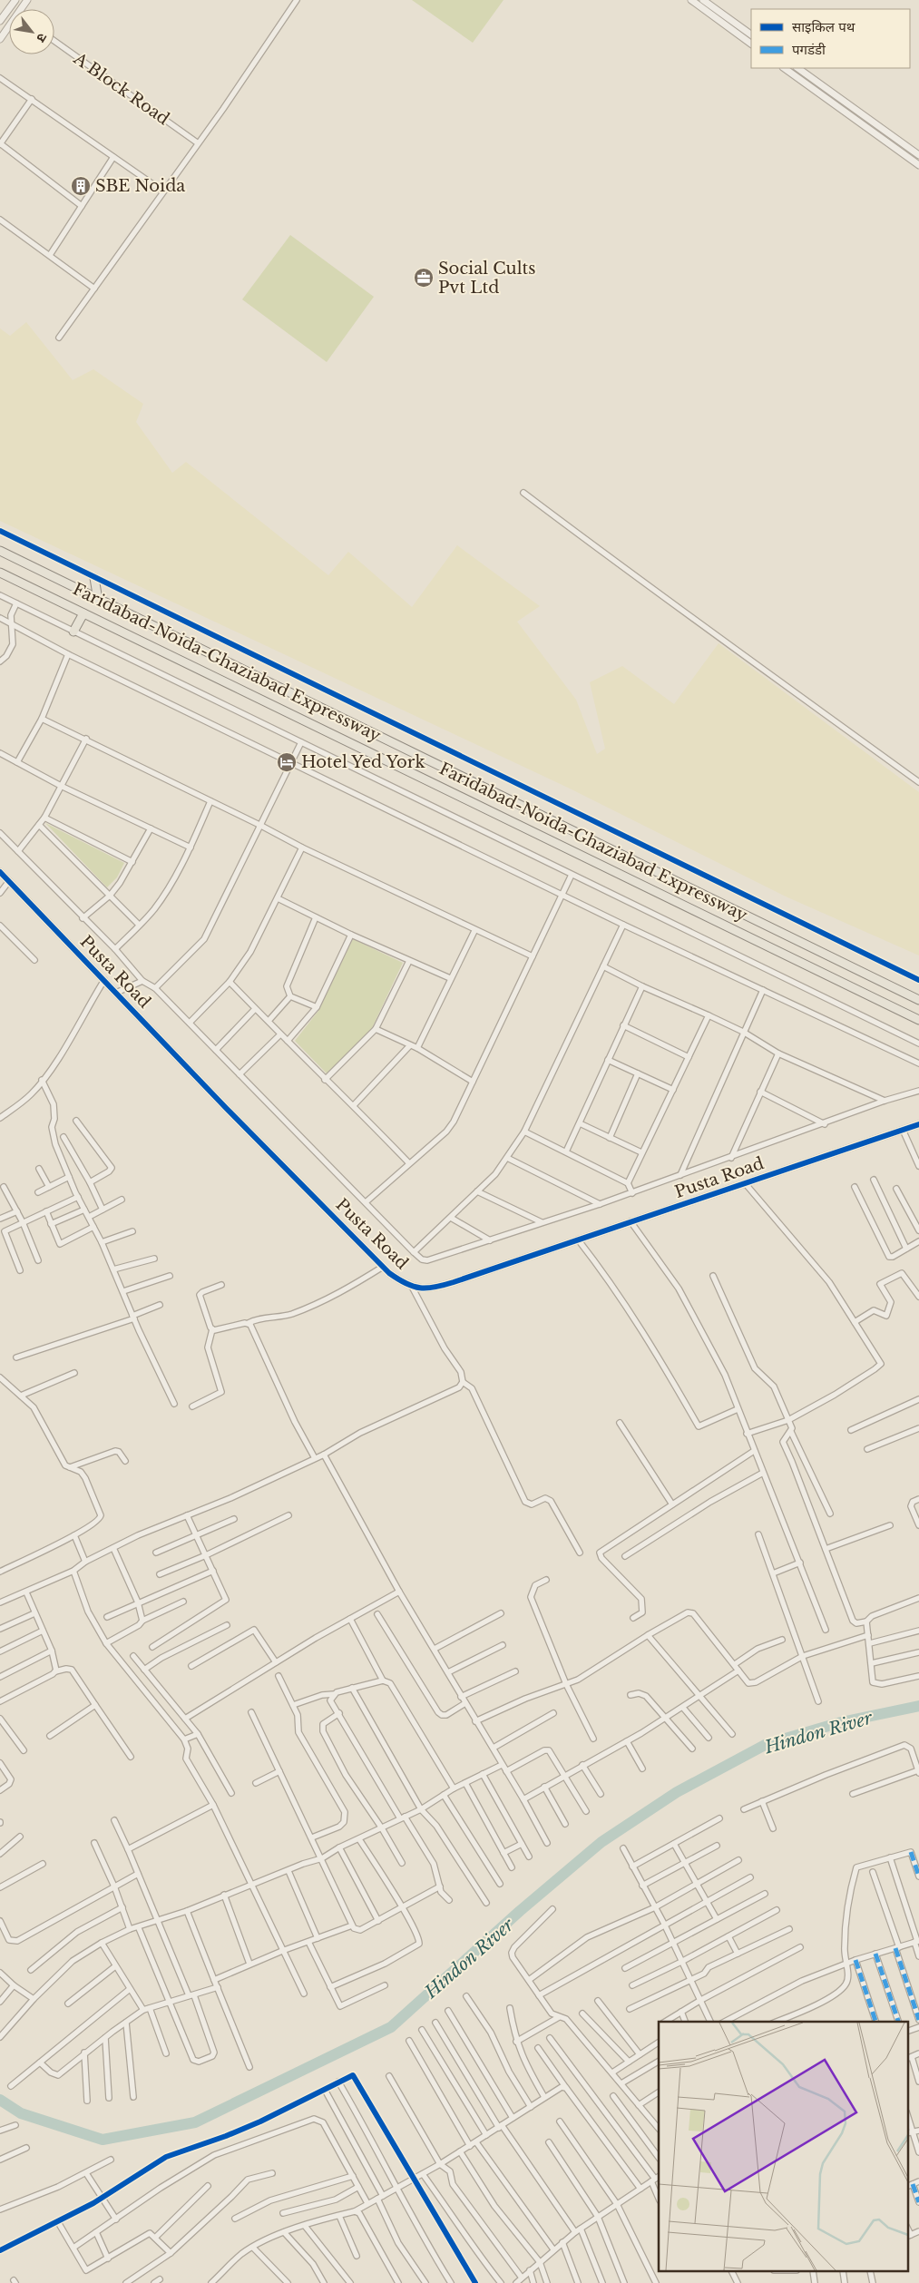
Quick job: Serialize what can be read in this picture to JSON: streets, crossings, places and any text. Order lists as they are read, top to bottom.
{
  "streets": {
    "main road": ["Faridabad-Noida-Ghaziabad Expressway"],
    "street": ["A Block Road", "Pusta Road"]
  },
  "water": ["Hindon River"],
  "places": {
    "building": ["SBE Noida"],
    "office": ["Social Cults Pvt Ltd"],
    "hotel": ["Hotel Yed York"]
  },
  "legend": ["साइकिल पथ", "पगडंडी"],
  "north": "bottom right"
}
